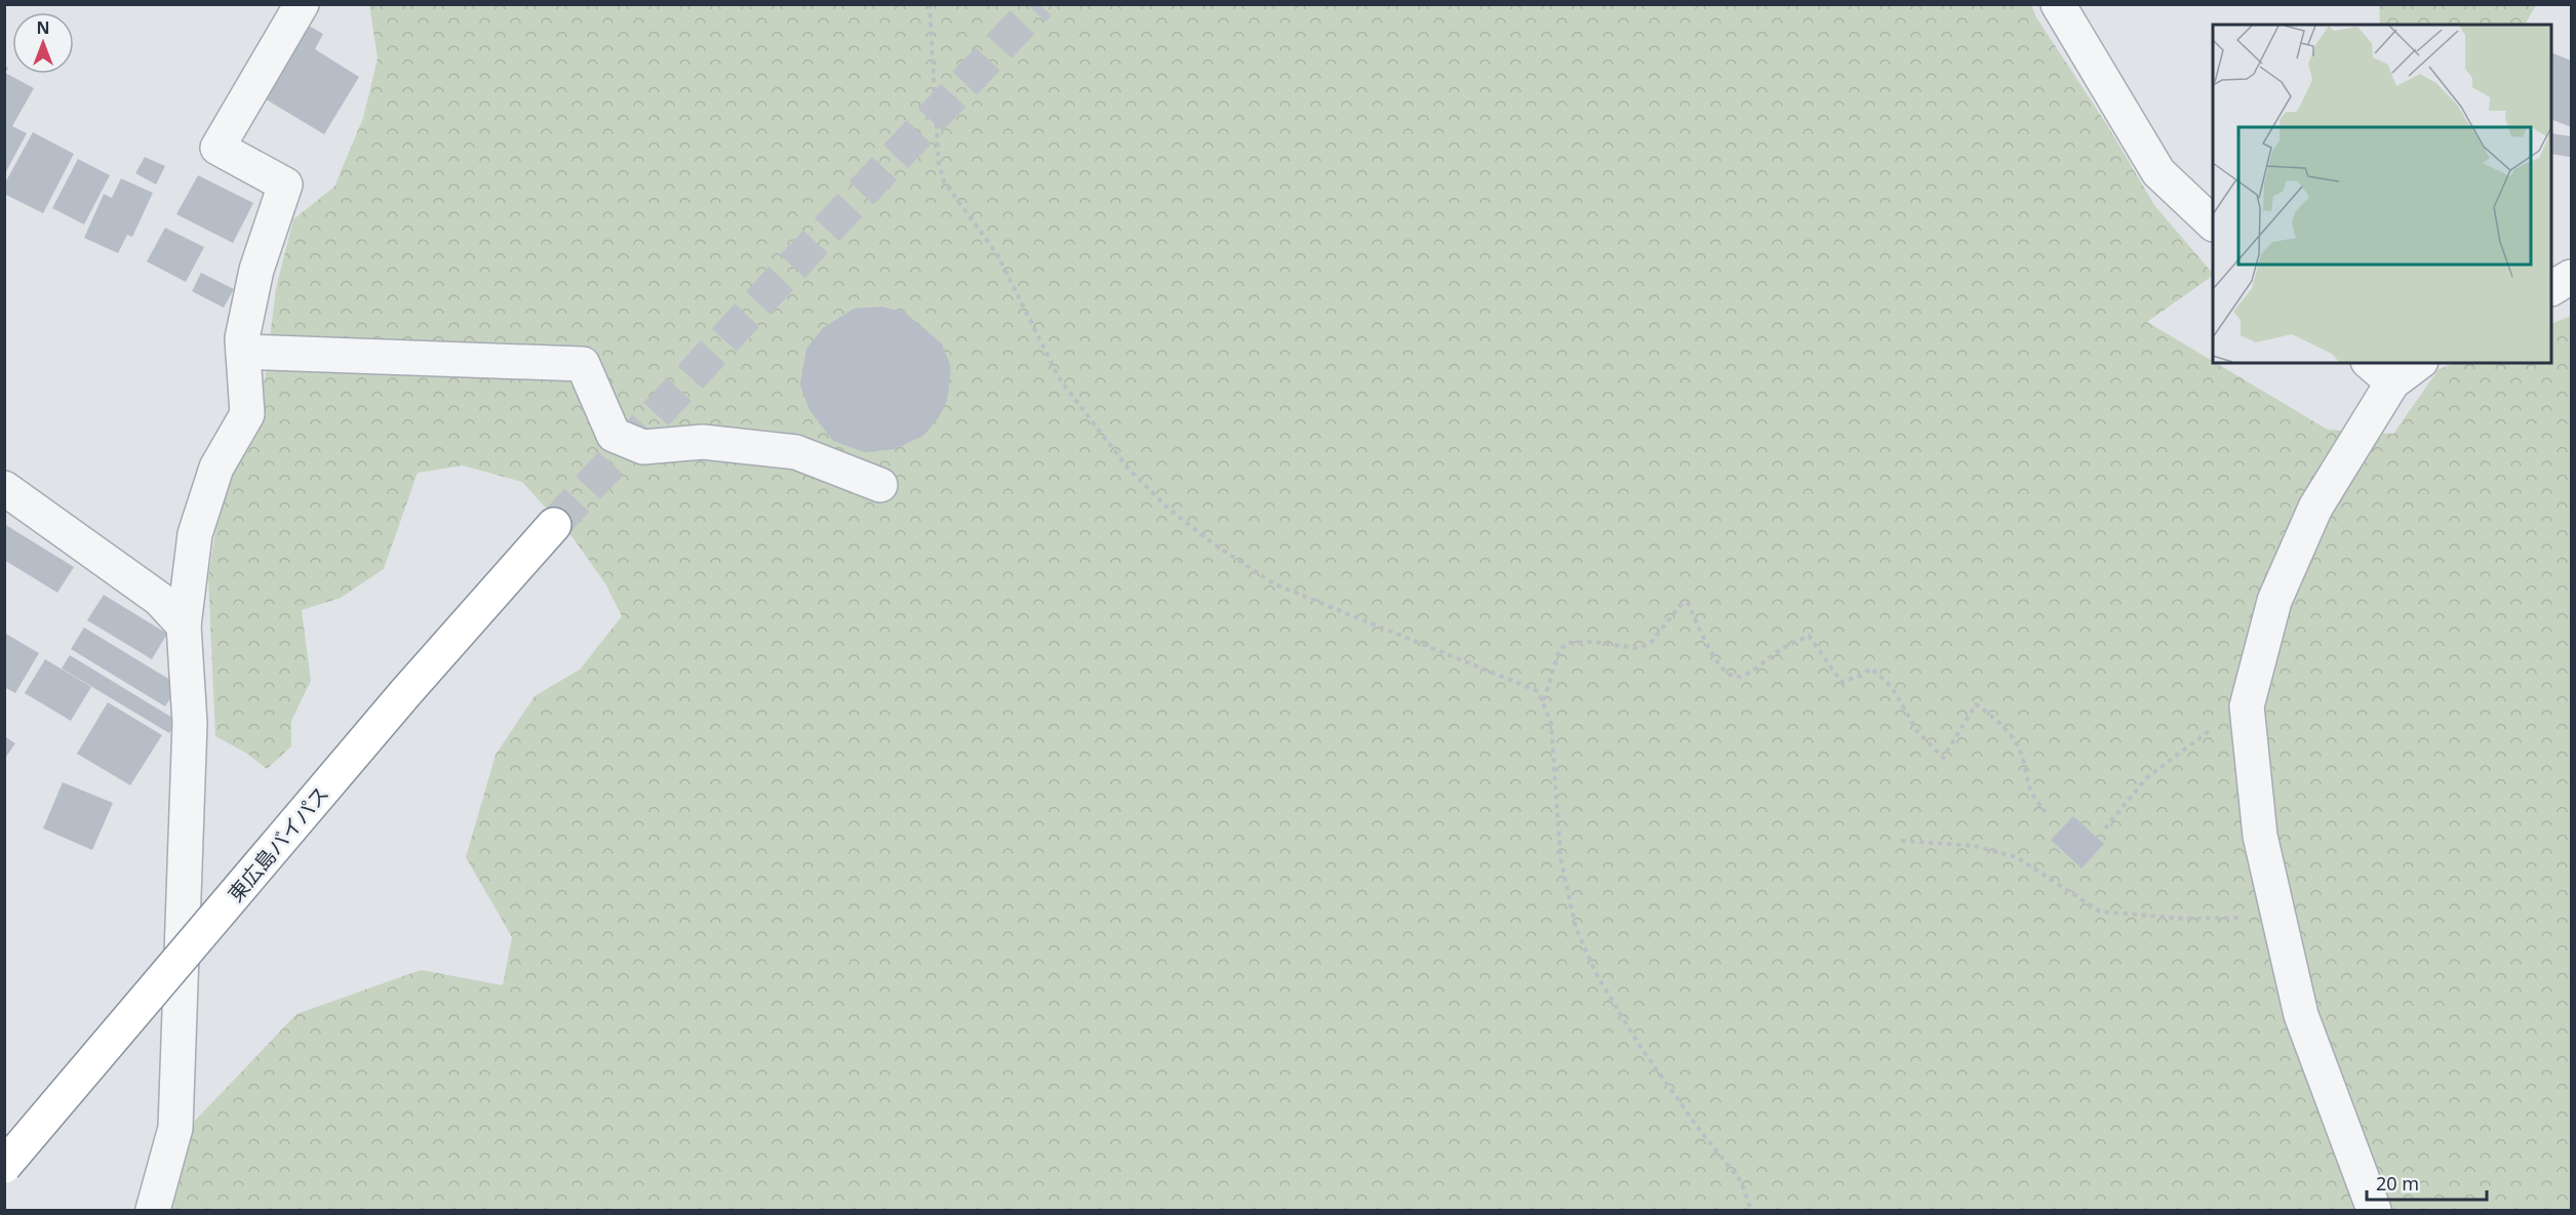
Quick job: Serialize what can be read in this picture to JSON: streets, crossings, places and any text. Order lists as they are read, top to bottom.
{
  "streets": {
    "highway": ["東広島バイパス"]
  },
  "scale_bar": "20 m",
  "north": "top"
}
